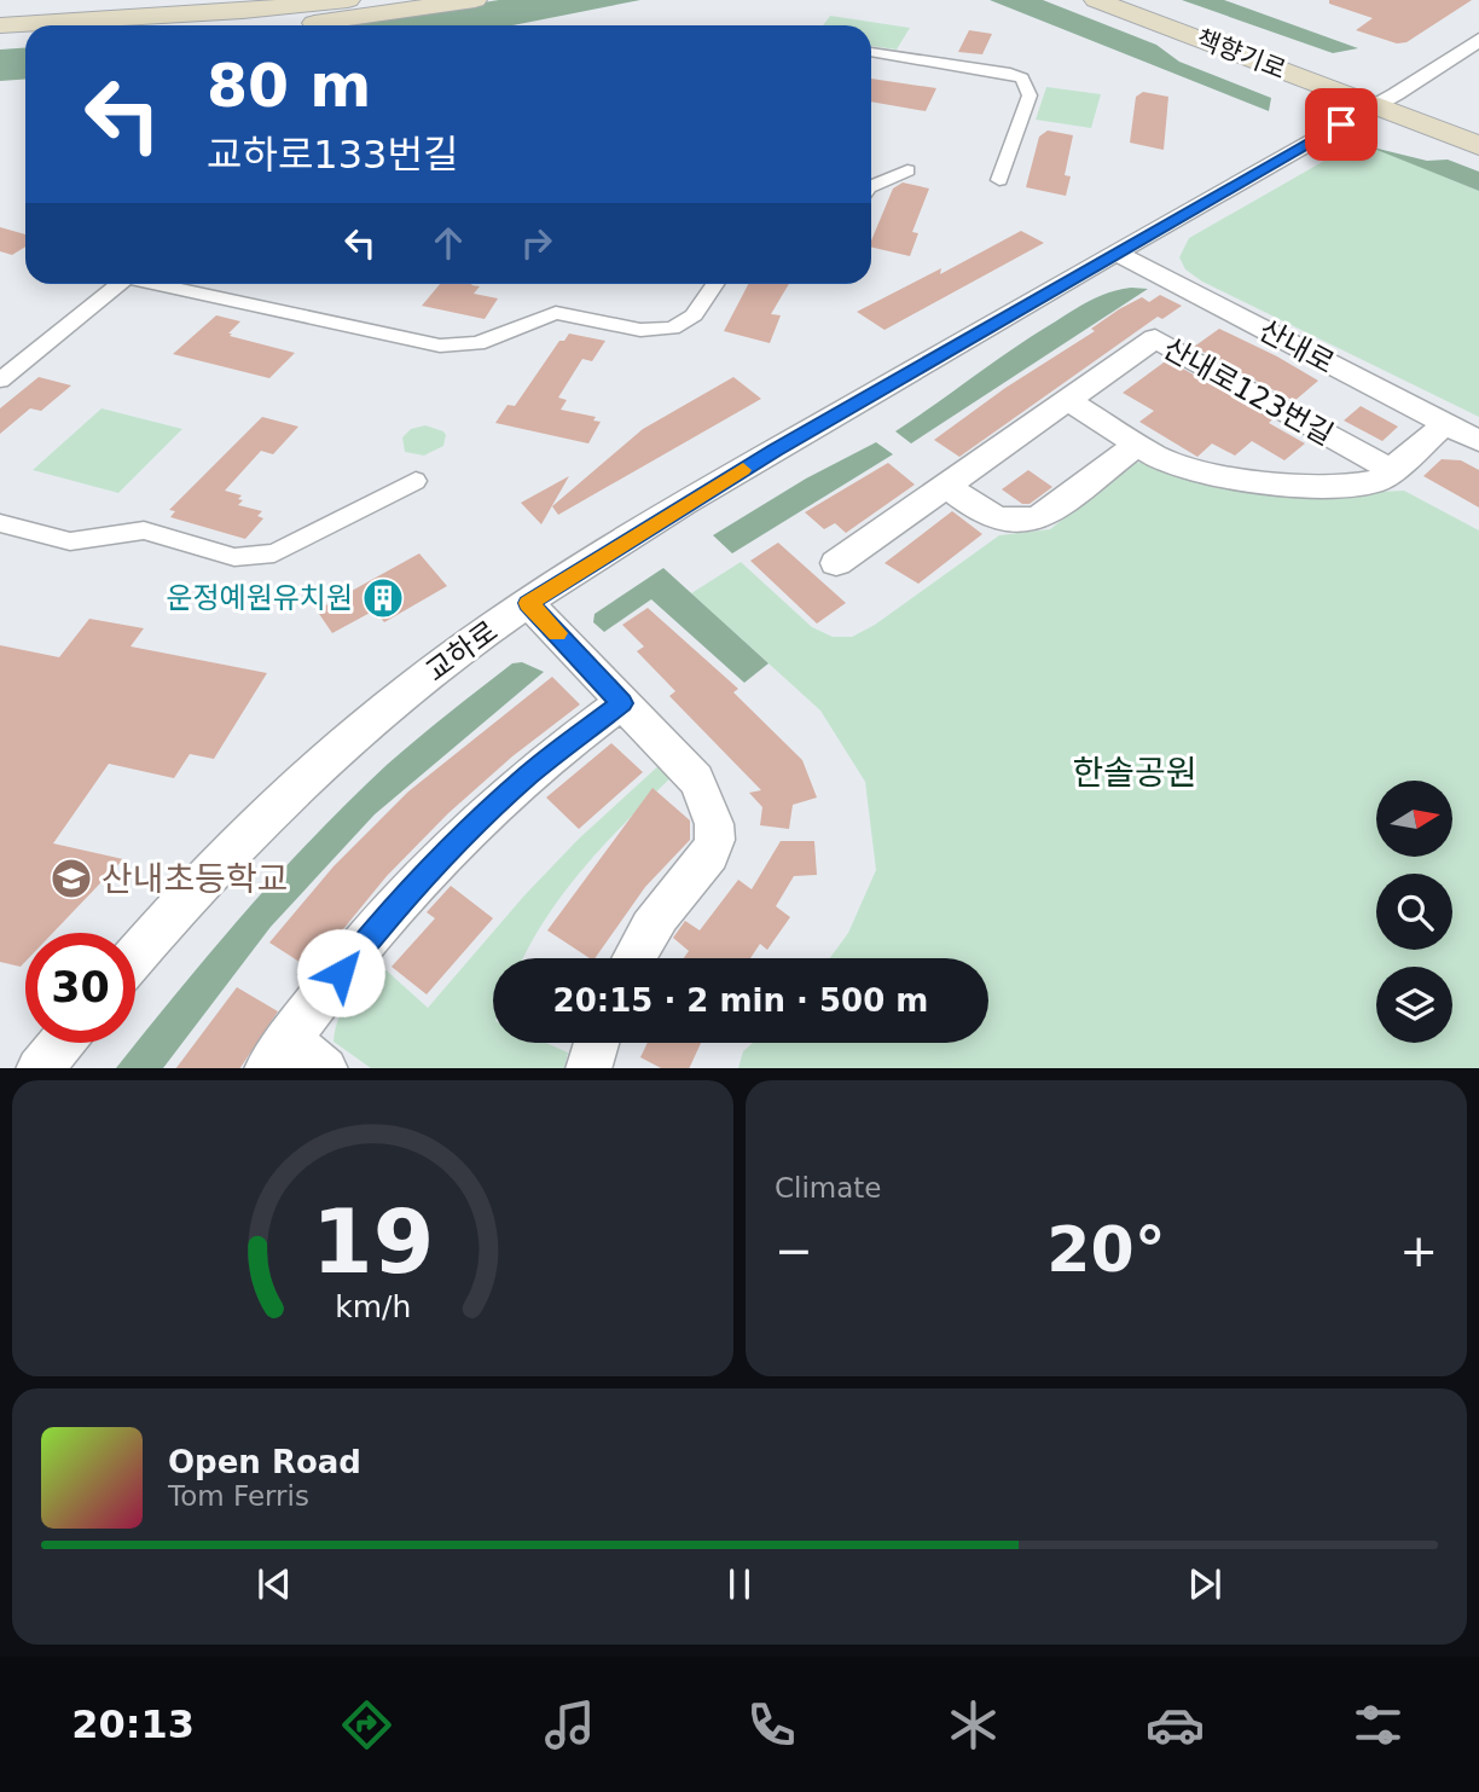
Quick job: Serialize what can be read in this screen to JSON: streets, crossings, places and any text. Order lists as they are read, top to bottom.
{
  "streets": {
    "main road": ["책향기로"],
    "street": ["산내로", "산내로123번길", "교하로"]
  },
  "crossings": [
    ["책향기로", "교하로"],
    ["산내로", "산내로123번길"],
    ["산내로", "교하로"]
  ],
  "parks": ["한솔공원"],
  "places": {
    "building": ["운정예원유치원"],
    "school or university": ["산내초등학교"]
  },
  "north": "right",
  "page": {
    "turn": ["80 m", "교하로133번길"],
    "limit": "30",
    "trip": "20:15 · 2 min · 500 m",
    "tile": "Climate",
    "heat": ["−", "20°", "+"],
    "song": ["Open Road", "Tom Ferris"],
    "tabs": "20:13",
    "gauge": ["19", "km/h"]
  }
}
